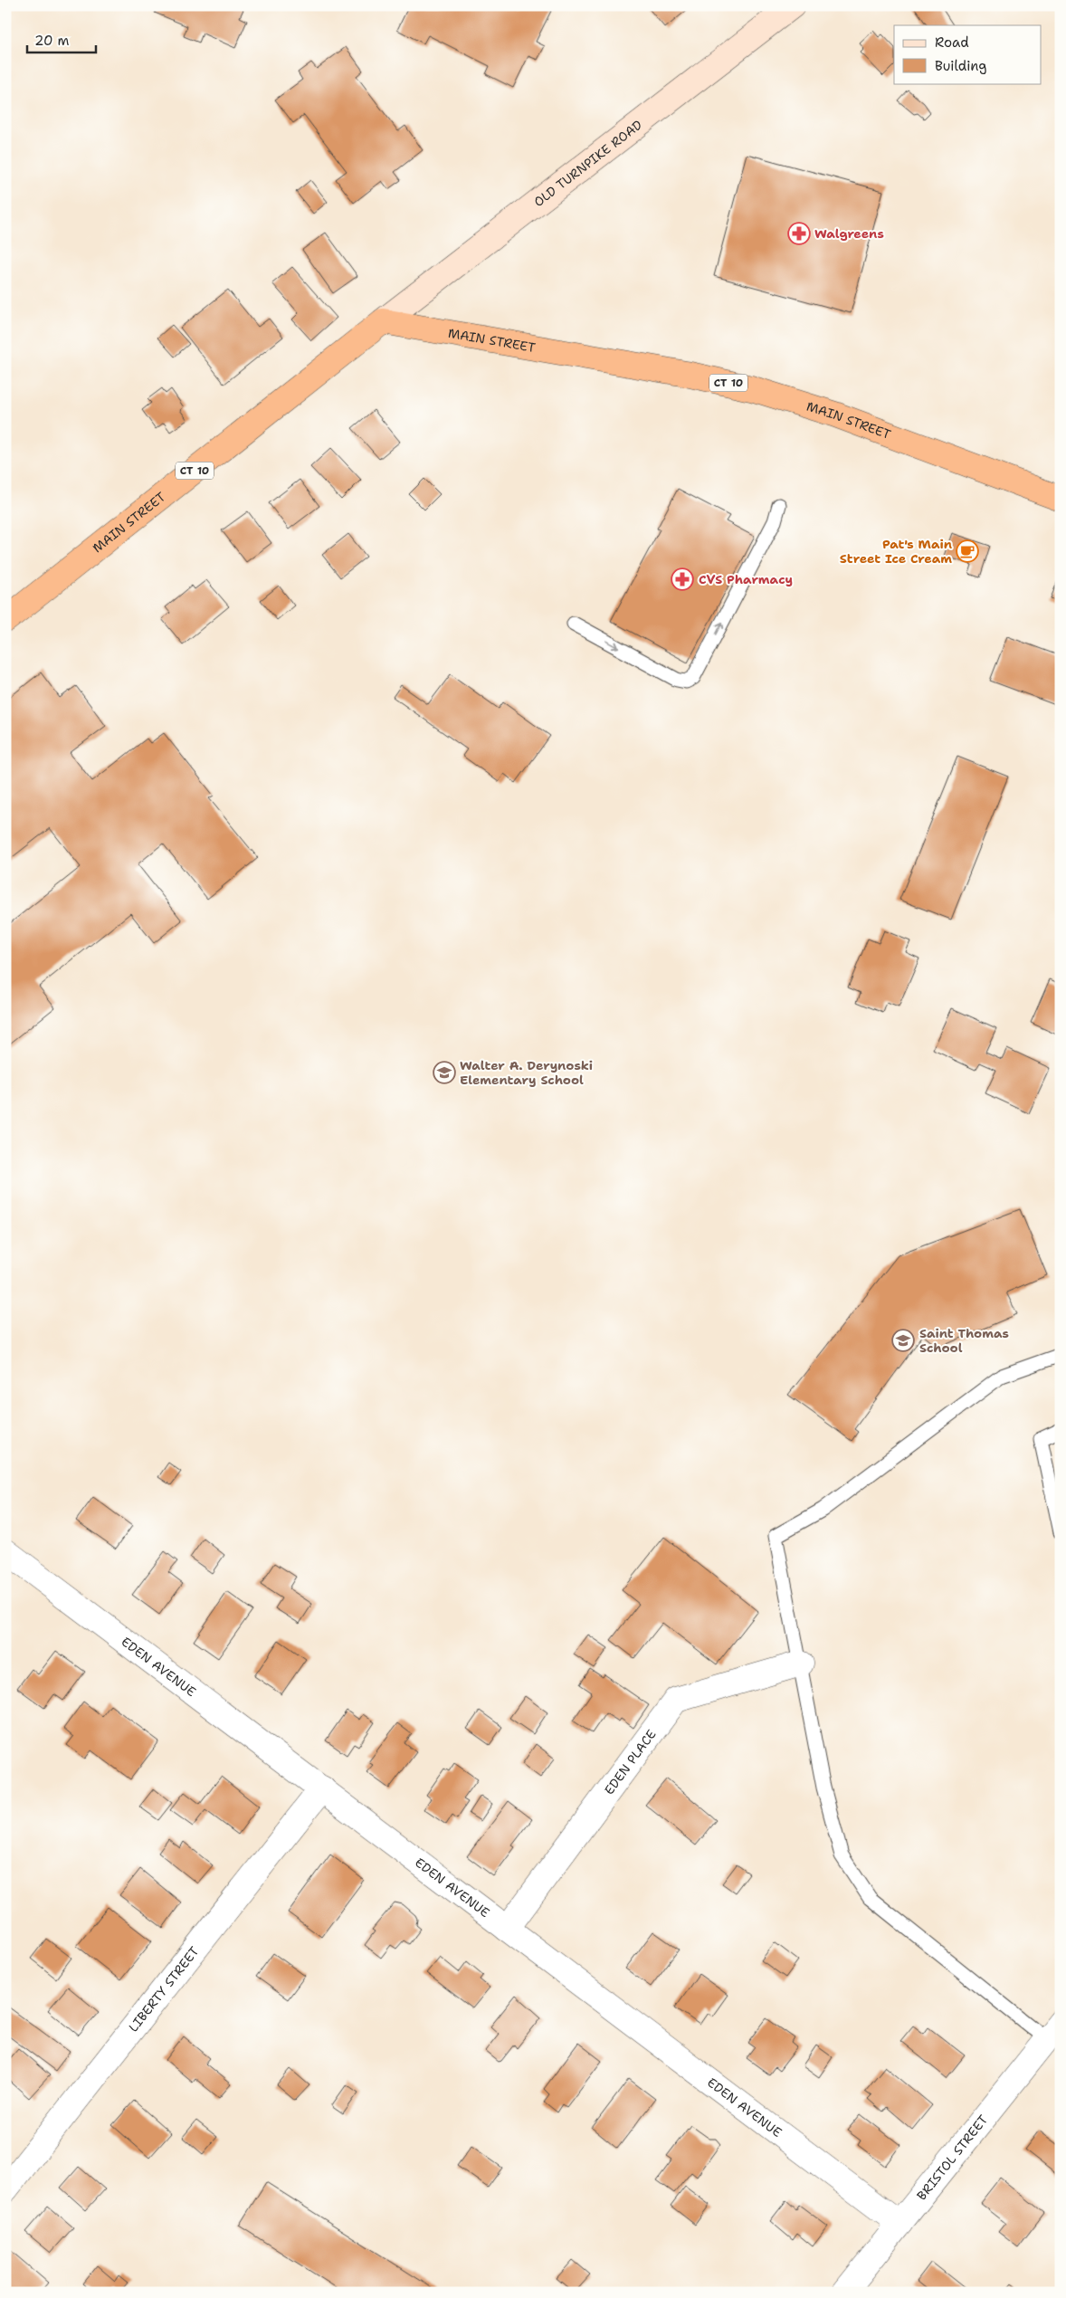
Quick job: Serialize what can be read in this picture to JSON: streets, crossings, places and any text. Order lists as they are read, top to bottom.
{
  "streets": {
    "highway": ["MAIN STREET", "CT 10"],
    "main road": ["OLD TURNPIKE ROAD"],
    "street": [
      "EDEN AVENUE",
      "EDEN PLACE",
      "LIBERTY STREET",
      "BRISTOL STREET"
    ]
  },
  "crossings": [
    ["OLD TURNPIKE ROAD", "MAIN STREET"],
    ["EDEN AVENUE", "EDEN PLACE"],
    ["EDEN AVENUE", "LIBERTY STREET"],
    ["EDEN AVENUE", "BRISTOL STREET"]
  ],
  "places": {
    "pharmacy": ["Walgreens", "CVS Pharmacy"],
    "cafe": ["Pat's Main Street Ice Cream"],
    "school or university": ["Walter A. Derynoski Elementary School", "Saint Thomas School"]
  },
  "legend": ["Road", "Building"],
  "scale_bar": "20 m"
}
